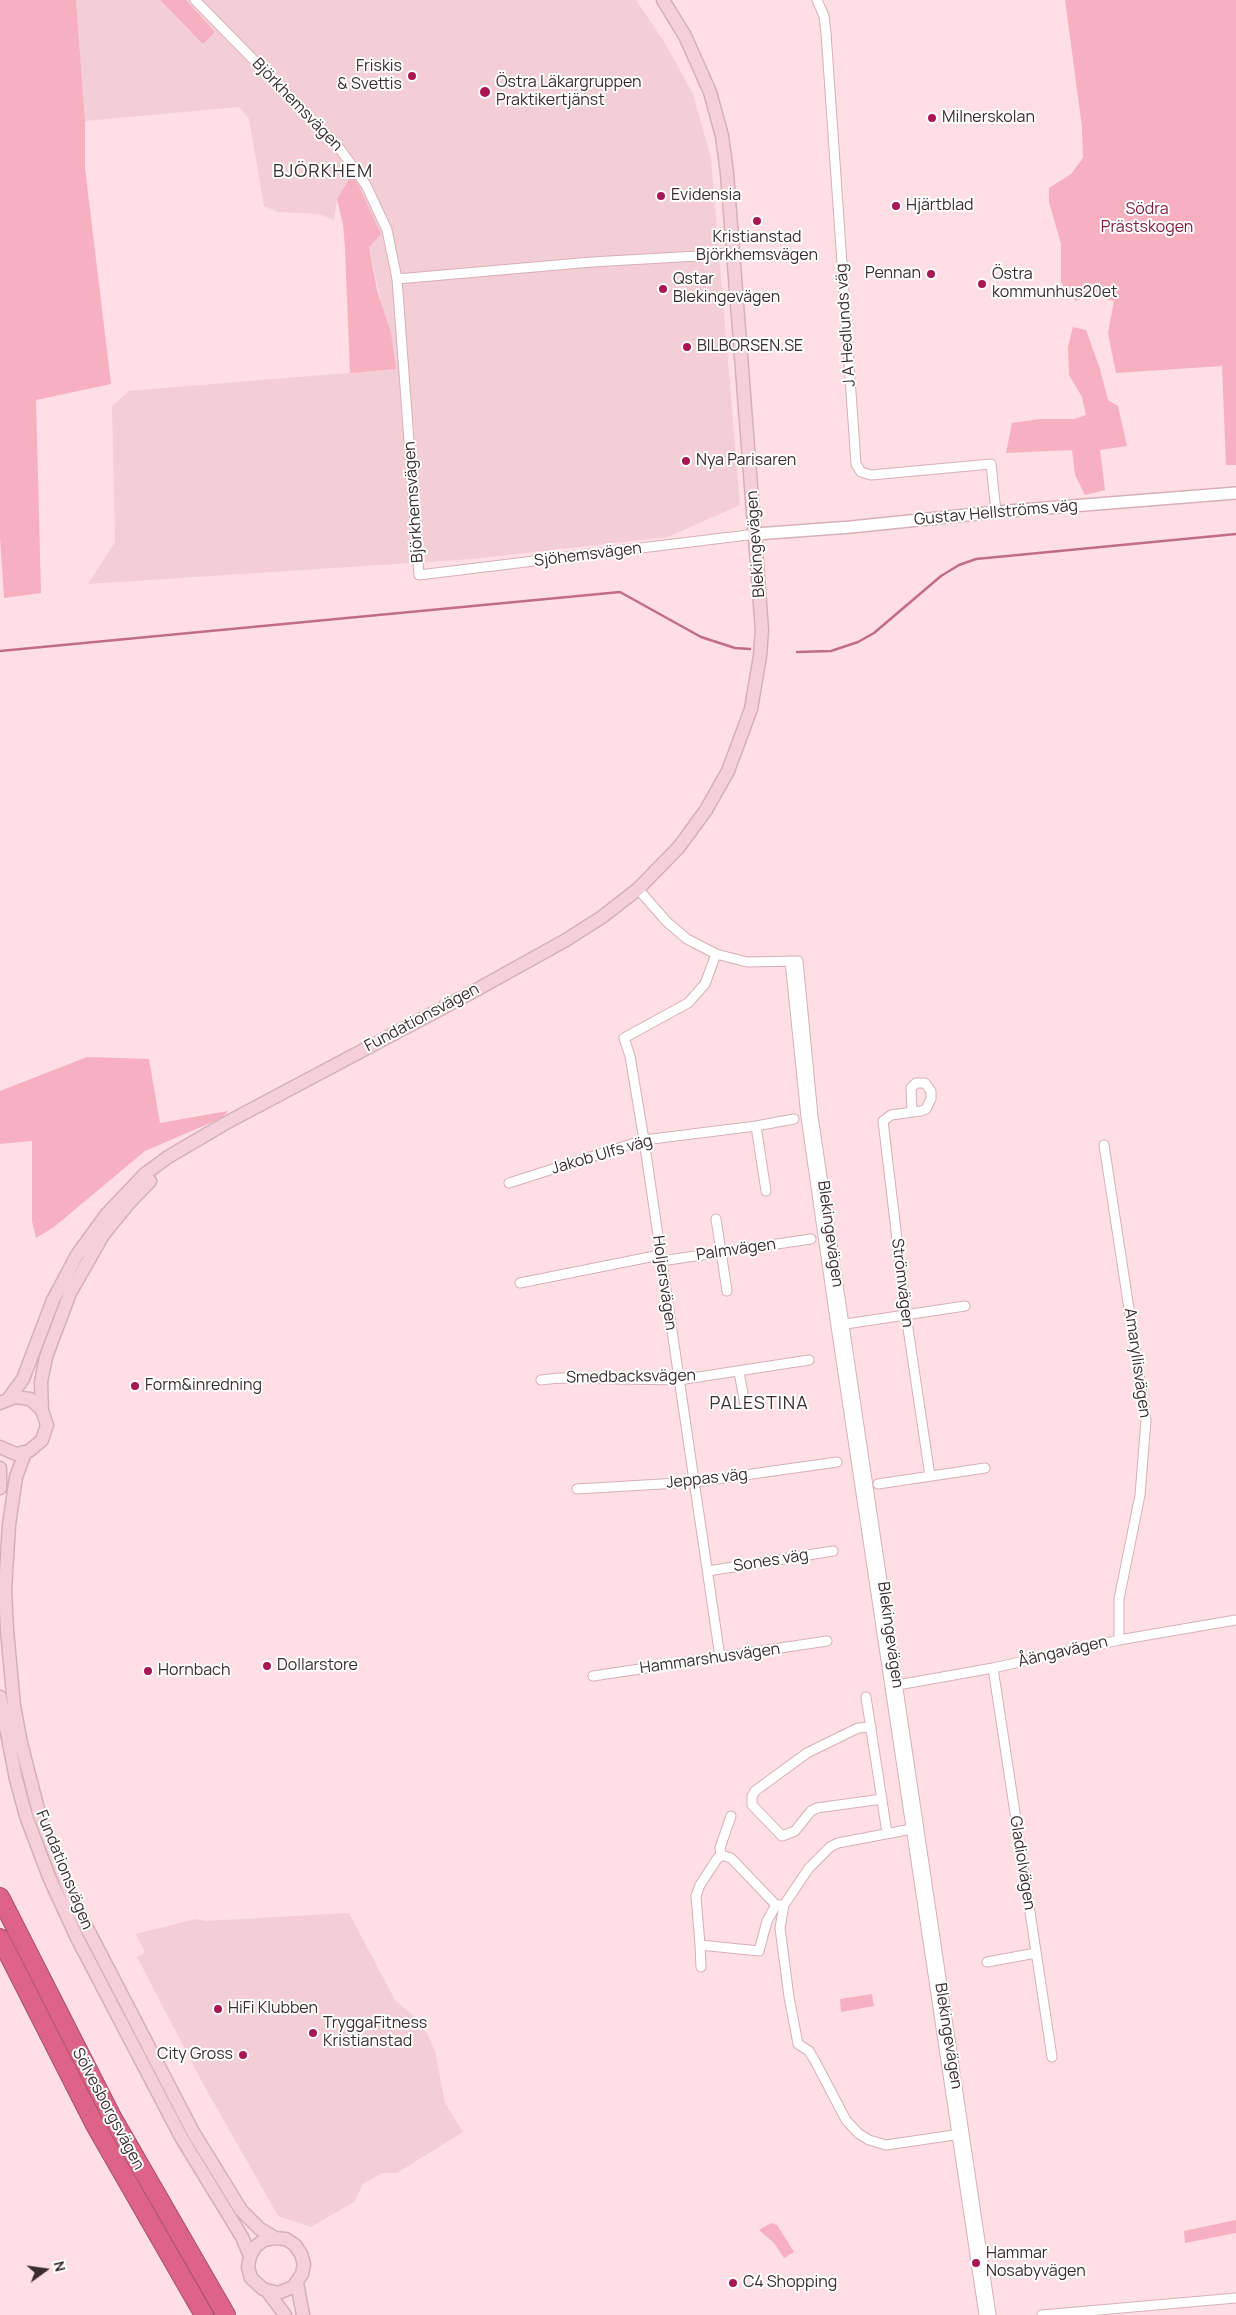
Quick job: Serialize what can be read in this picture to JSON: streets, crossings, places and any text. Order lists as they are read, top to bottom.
{
  "streets": {
    "highway": ["Sölvesborgsvägen"],
    "main road": ["Blekingevägen", "Fundationsvägen"],
    "street": [
      "Björkhemsvägen",
      "J A Hedlunds väg",
      "Gustav Hellströms väg",
      "Sjöhemsvägen",
      "Jakob Ulfs väg",
      "Palmvägen",
      "Holjersvägen",
      "Strömvägen",
      "Amaryllisvägen",
      "Smedbacksvägen",
      "Jeppas väg",
      "Sones väg",
      "Åängavägen",
      "Hammarshusvägen",
      "Gladiolvägen"
    ]
  },
  "crossings": [
    ["Björkhemsvägen", "Sjöhemsvägen"],
    ["J A Hedlunds väg", "Gustav Hellströms väg"],
    ["Gustav Hellströms väg", "Blekingevägen"],
    ["Gustav Hellströms väg", "Sjöhemsvägen"],
    ["Blekingevägen", "Sjöhemsvägen"],
    ["Blekingevägen", "Fundationsvägen"],
    ["Blekingevägen", "Holjersvägen"],
    ["Blekingevägen", "Åängavägen"],
    ["Jakob Ulfs väg", "Holjersvägen"],
    ["Palmvägen", "Holjersvägen"],
    ["Holjersvägen", "Smedbacksvägen"],
    ["Holjersvägen", "Jeppas väg"],
    ["Holjersvägen", "Sones väg"],
    ["Holjersvägen", "Hammarshusvägen"],
    ["Amaryllisvägen", "Åängavägen"],
    ["Åängavägen", "Gladiolvägen"]
  ],
  "districts": ["BJÖRKHEM", "PALESTINA"],
  "parks": ["Södra Prästskogen"],
  "places": [
    "Friskis & Svettis",
    "Östra Läkargruppen Praktikertjänst",
    "Milnerskolan",
    "Evidensia",
    "Hjärtblad",
    "Kristianstad Björkhemsvägen",
    "Pennan",
    "Östra kommunhus20et",
    "Qstar Blekingevägen",
    "BILBORSEN.SE",
    "Nya Parisaren",
    "Form&inredning",
    "Dollarstore",
    "Hornbach",
    "HiFi Klubben",
    "TryggaFitness Kristianstad",
    "City Gross",
    "Hammar Nosabyvägen",
    "C4 Shopping"
  ],
  "north": "right"
}
